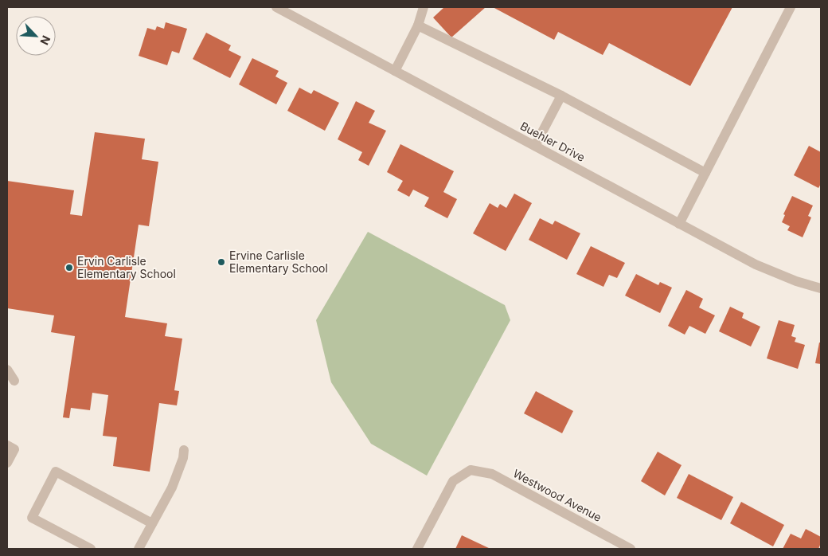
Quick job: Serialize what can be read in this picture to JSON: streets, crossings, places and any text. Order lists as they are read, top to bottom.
{
  "streets": {
    "street": ["Buehler Drive", "Westwood Avenue"]
  },
  "places": ["Ervine Carlisle Elementary School", "Ervin Carlisle Elementary School"],
  "north": "bottom right"
}
